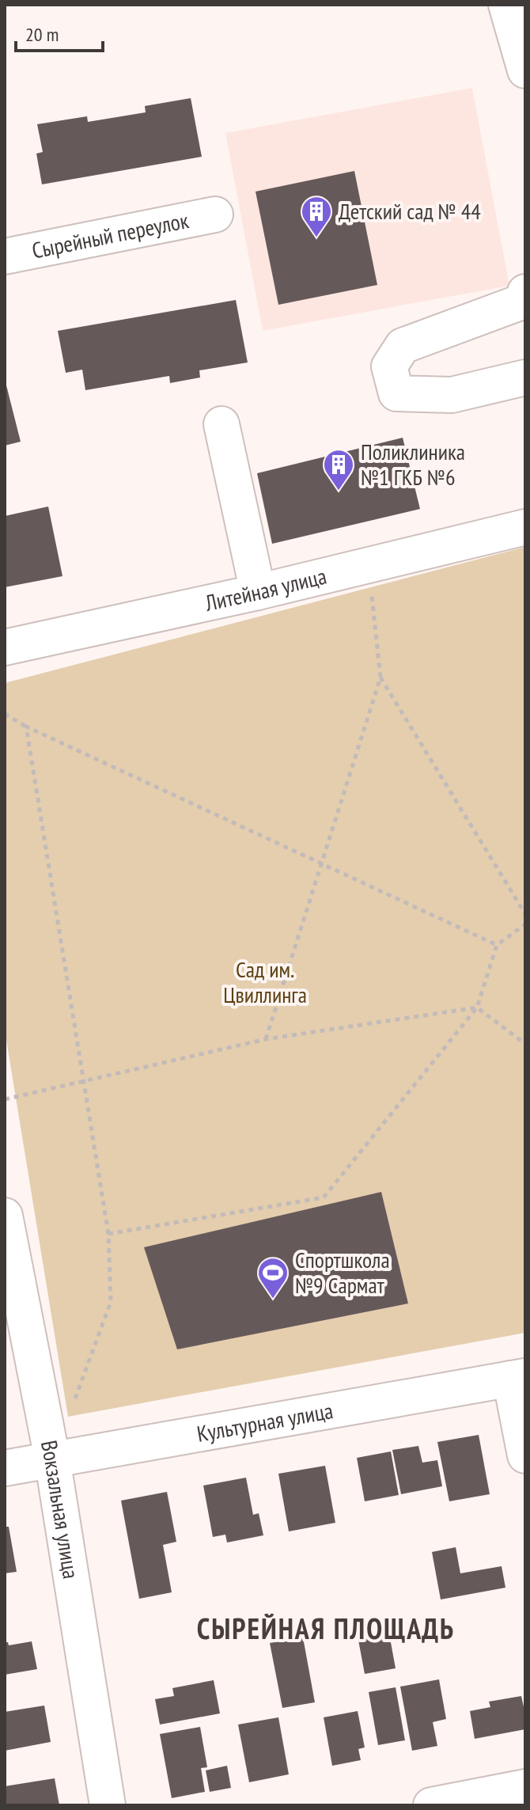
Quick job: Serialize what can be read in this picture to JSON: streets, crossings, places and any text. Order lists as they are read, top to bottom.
{
  "streets": {
    "street": [
      "Сырейный переулок",
      "Литейная улица",
      "Культурная улица",
      "Вокзальная улица"
    ]
  },
  "crossings": [
    ["Культурная улица", "Вокзальная улица"]
  ],
  "districts": ["СЫРЕЙНАЯ ПЛОЩАДЬ"],
  "parks": ["Сад им. Цвиллинга"],
  "places": {
    "building": ["Детский сад № 44", "Поликлиника №1 ГКБ №6"],
    "sports": ["Спортшкола №9 Сармат"]
  },
  "scale_bar": "20 m"
}
